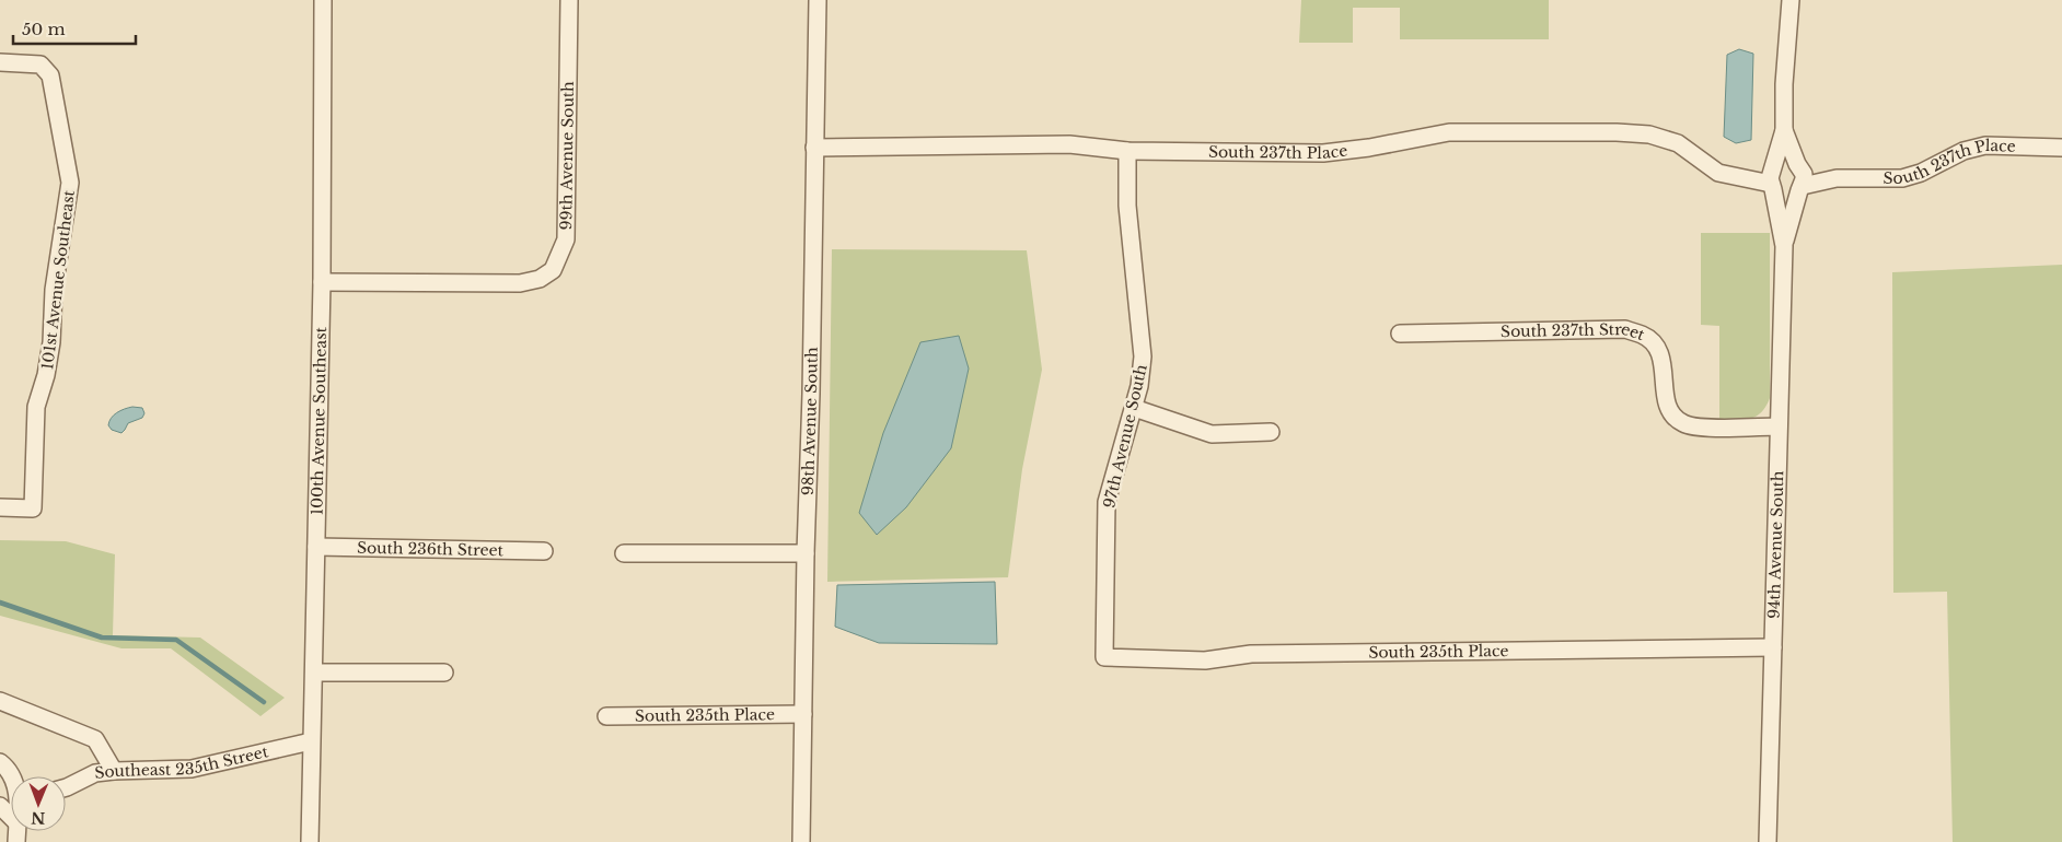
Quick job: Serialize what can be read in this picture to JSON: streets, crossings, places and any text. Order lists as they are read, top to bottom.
{
  "streets": {
    "street": [
      "South 237th Place",
      "99th Avenue South",
      "101st Avenue Southeast",
      "South 237th Street",
      "100th Avenue Southeast",
      "98th Avenue South",
      "97th Avenue South",
      "94th Avenue South",
      "South 236th Street",
      "South 235th Place",
      "Southeast 235th Street"
    ]
  },
  "crossings": [
    ["South 237th Place", "98th Avenue South"],
    ["South 237th Place", "97th Avenue South"],
    ["South 237th Place", "94th Avenue South"],
    ["99th Avenue South", "100th Avenue Southeast"],
    ["South 237th Street", "94th Avenue South"],
    ["100th Avenue Southeast", "South 236th Street"],
    ["100th Avenue Southeast", "Southeast 235th Street"],
    ["98th Avenue South", "South 235th Place"],
    ["97th Avenue South", "South 235th Place"],
    ["94th Avenue South", "South 235th Place"]
  ],
  "scale_bar": "50 m",
  "north": "bottom"
}
